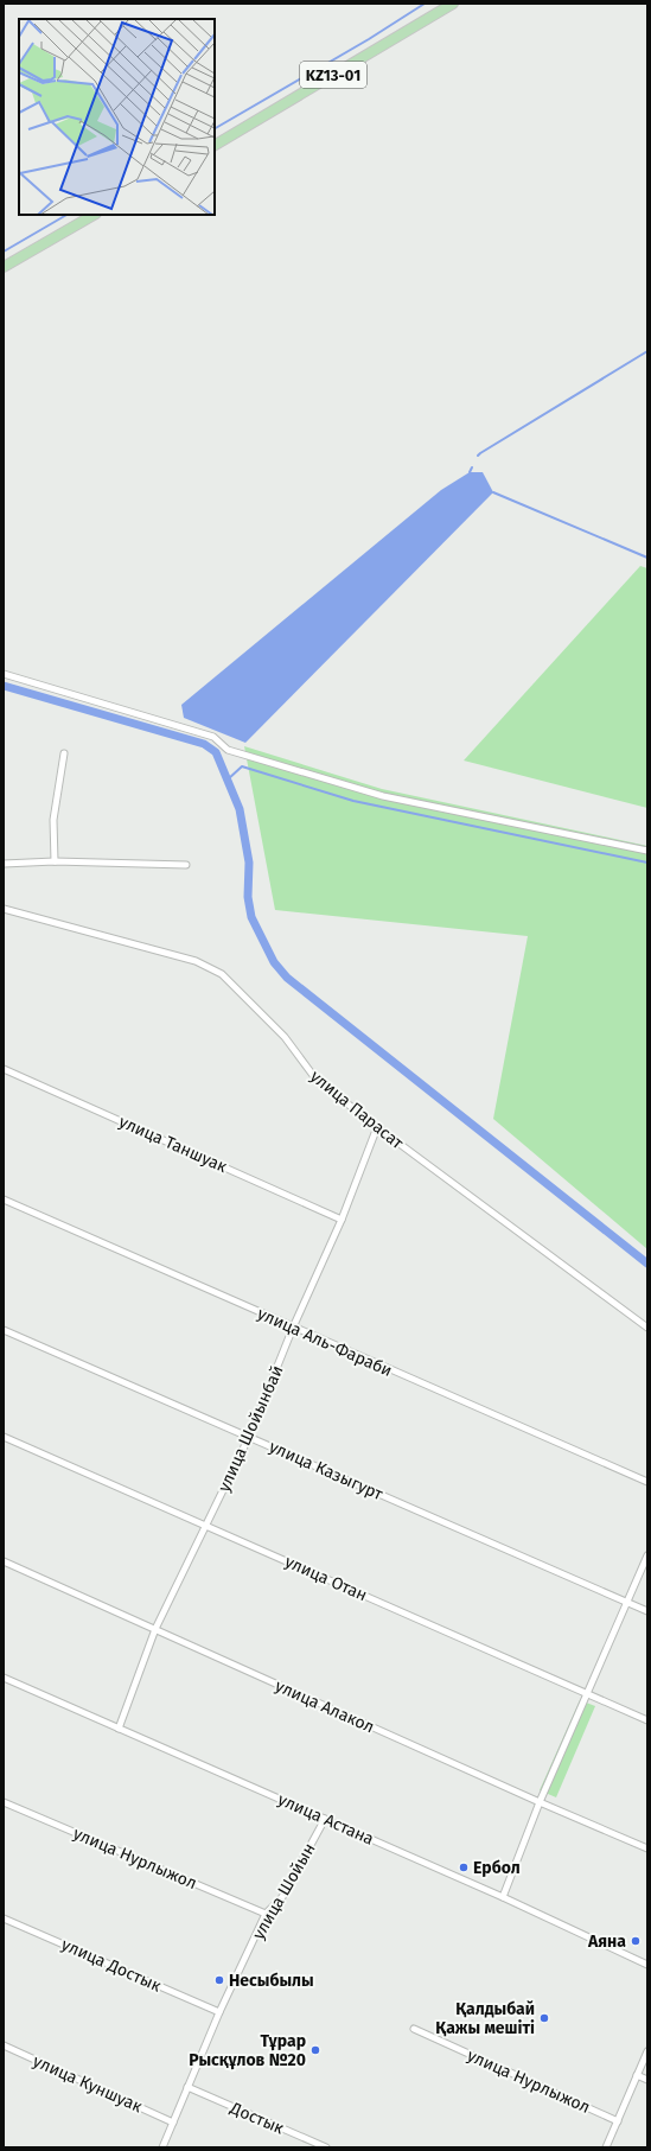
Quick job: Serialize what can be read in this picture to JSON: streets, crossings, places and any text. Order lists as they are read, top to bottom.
{
  "streets": {
    "main road": ["KZ13-01"],
    "street": [
      "улица Парасат",
      "улица Таншуак",
      "улица Аль-Фараби",
      "улица Шойынбай",
      "улица Казыгурт",
      "улица Отан",
      "улица Алакол",
      "улица Астана",
      "улица Нурлыжол",
      "улица Шойын",
      "улица Достык",
      "улица Куншуак",
      "Достык"
    ]
  },
  "crossings": [
    ["улица Парасат", "улица Шойынбай"],
    ["улица Таншуак", "улица Шойынбай"],
    ["улица Аль-Фараби", "улица Шойынбай"],
    ["улица Шойынбай", "улица Казыгурт"],
    ["улица Шойынбай", "улица Отан"],
    ["улица Шойынбай", "улица Алакол"],
    ["улица Шойынбай", "улица Астана"],
    ["улица Астана", "улица Шойын"],
    ["улица Нурлыжол", "улица Шойын"],
    ["улица Шойын", "улица Достык"],
    ["улица Шойын", "улица Куншуак"],
    ["улица Шойын", "Достык"]
  ],
  "places": [
    "Ербол",
    "Аяна",
    "Несыбылы",
    "Қалдыбай Қажы мешіті",
    "Тұрар Рысқұлов №20"
  ]
}
